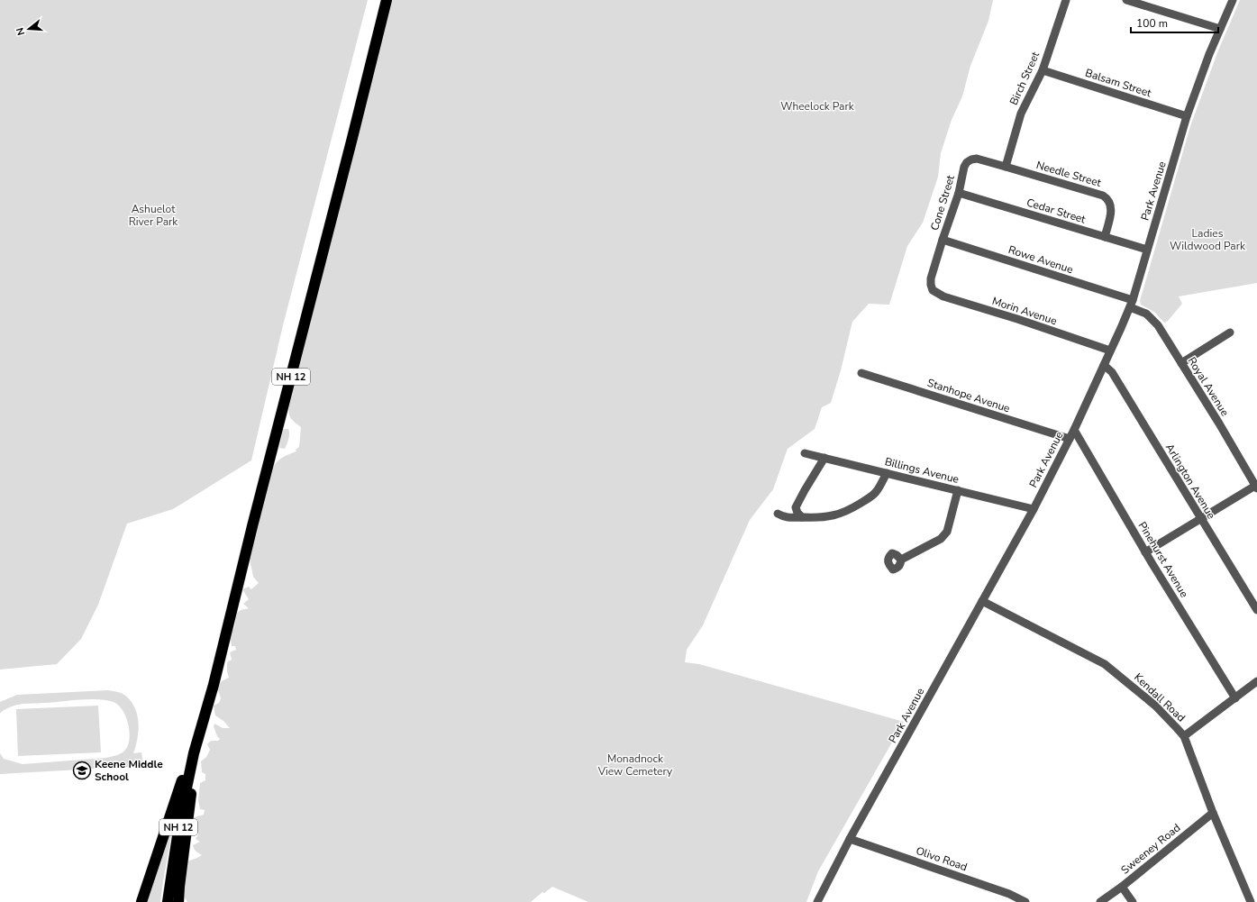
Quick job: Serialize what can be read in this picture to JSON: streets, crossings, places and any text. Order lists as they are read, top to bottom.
{
  "streets": {
    "highway": ["NH 12"],
    "street": [
      "Birch Street",
      "Balsam Street",
      "Needle Street",
      "Park Avenue",
      "Cone Street",
      "Cedar Street",
      "Rowe Avenue",
      "Morin Avenue",
      "Royal Avenue",
      "Stanhope Avenue",
      "Billings Avenue",
      "Arlington Avenue",
      "Pinehurst Avenue",
      "Kendall Road",
      "Sweeney Road",
      "Olivo Road"
    ]
  },
  "crossings": [
    ["Birch Street", "Balsam Street"],
    ["Birch Street", "Needle Street"],
    ["Birch Street", "Cone Street"],
    ["Balsam Street", "Park Avenue"],
    ["Needle Street", "Cone Street"],
    ["Needle Street", "Cedar Street"],
    ["Park Avenue", "Cedar Street"],
    ["Park Avenue", "Rowe Avenue"],
    ["Park Avenue", "Morin Avenue"],
    ["Park Avenue", "Royal Avenue"],
    ["Park Avenue", "Stanhope Avenue"],
    ["Park Avenue", "Billings Avenue"],
    ["Park Avenue", "Arlington Avenue"],
    ["Park Avenue", "Pinehurst Avenue"],
    ["Park Avenue", "Kendall Road"],
    ["Park Avenue", "Olivo Road"],
    ["Cone Street", "Cedar Street"],
    ["Cone Street", "Rowe Avenue"],
    ["Cone Street", "Morin Avenue"],
    ["Rowe Avenue", "Royal Avenue"],
    ["Kendall Road", "Sweeney Road"]
  ],
  "parks": [
    "Wheelock Park",
    "Ashuelot River Park",
    "Ladies Wildwood Park",
    "Monadnock View Cemetery"
  ],
  "places": {
    "school or university": ["Keene Middle School"]
  },
  "scale_bar": "100 m",
  "north": "left"
}
